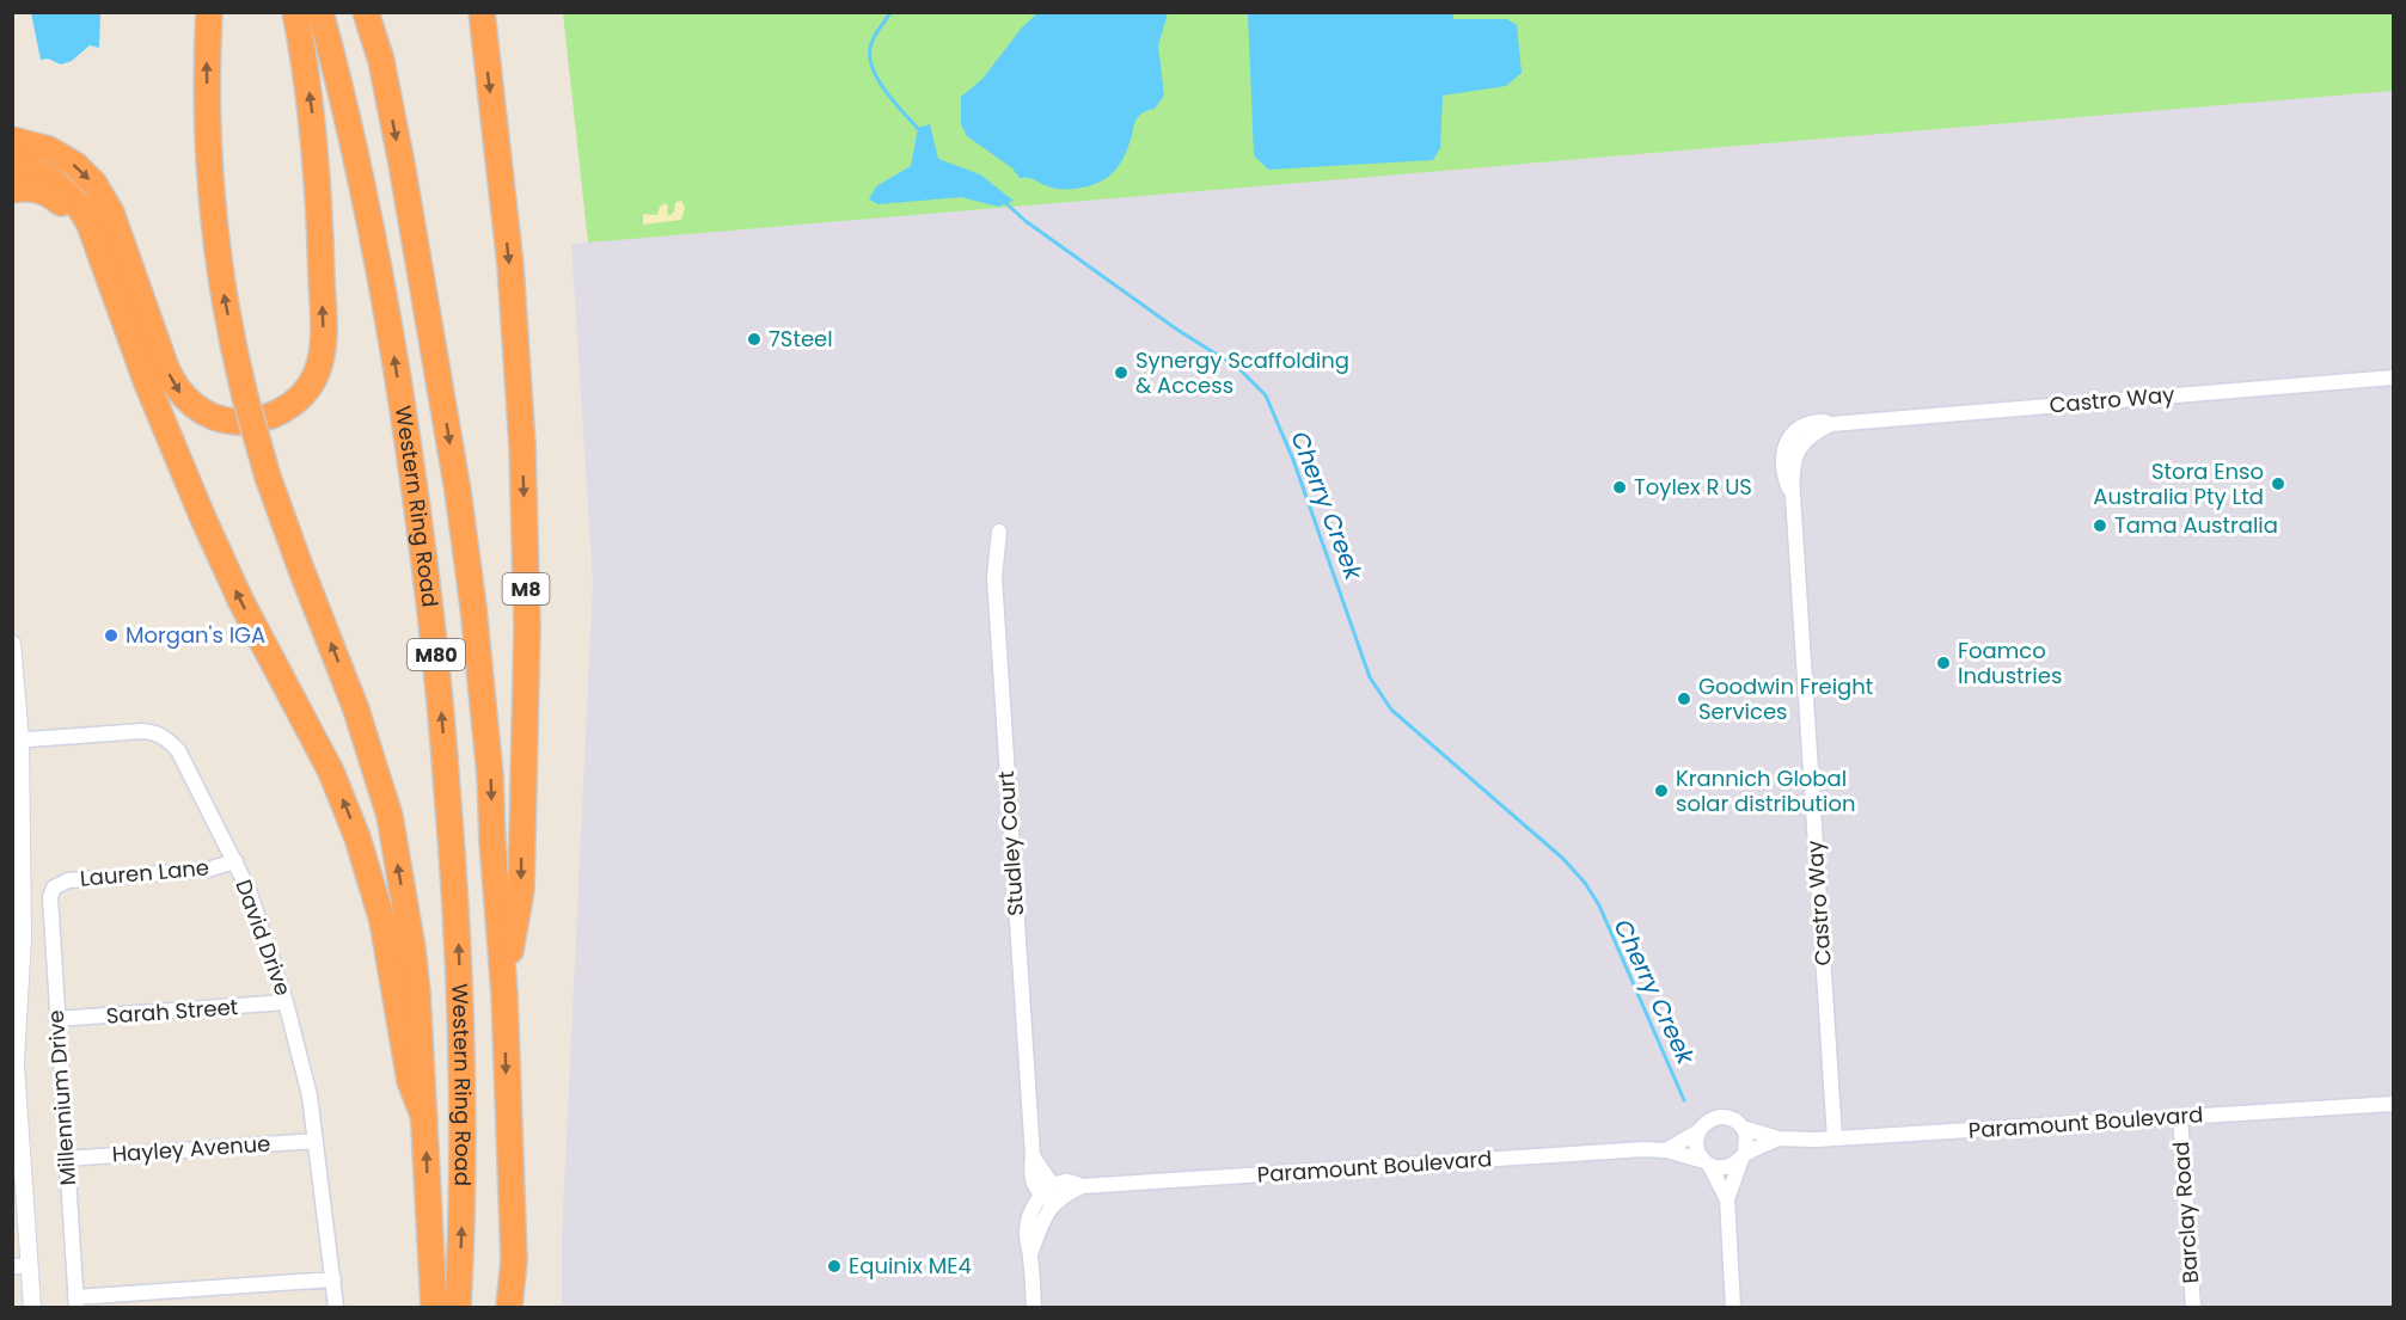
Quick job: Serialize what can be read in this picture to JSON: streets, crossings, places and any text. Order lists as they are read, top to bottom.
{
  "streets": {
    "highway": ["Western Ring Road", "M8", "M80"],
    "street": [
      "Castro Way",
      "Studley Court",
      "Lauren Lane",
      "David Drive",
      "Sarah Street",
      "Millennium Drive",
      "Paramount Boulevard",
      "Hayley Avenue",
      "Barclay Road"
    ]
  },
  "crossings": [
    ["Castro Way", "Paramount Boulevard"],
    ["Western Ring Road", "M8"],
    ["Studley Court", "Paramount Boulevard"],
    ["Lauren Lane", "David Drive"],
    ["Lauren Lane", "Millennium Drive"],
    ["David Drive", "Sarah Street"],
    ["David Drive", "Hayley Avenue"],
    ["Sarah Street", "Millennium Drive"],
    ["Millennium Drive", "Hayley Avenue"],
    ["Paramount Boulevard", "Barclay Road"]
  ],
  "water": ["Cherry Creek"],
  "places": [
    "7Steel",
    "Synergy Scaffolding & Access",
    "Stora Enso Australia Pty Ltd",
    "Toylex R US",
    "Tama Australia",
    "Morgan's IGA",
    "Foamco Industries",
    "Goodwin Freight Services",
    "Krannich Global solar distribution",
    "Equinix ME4"
  ]
}
